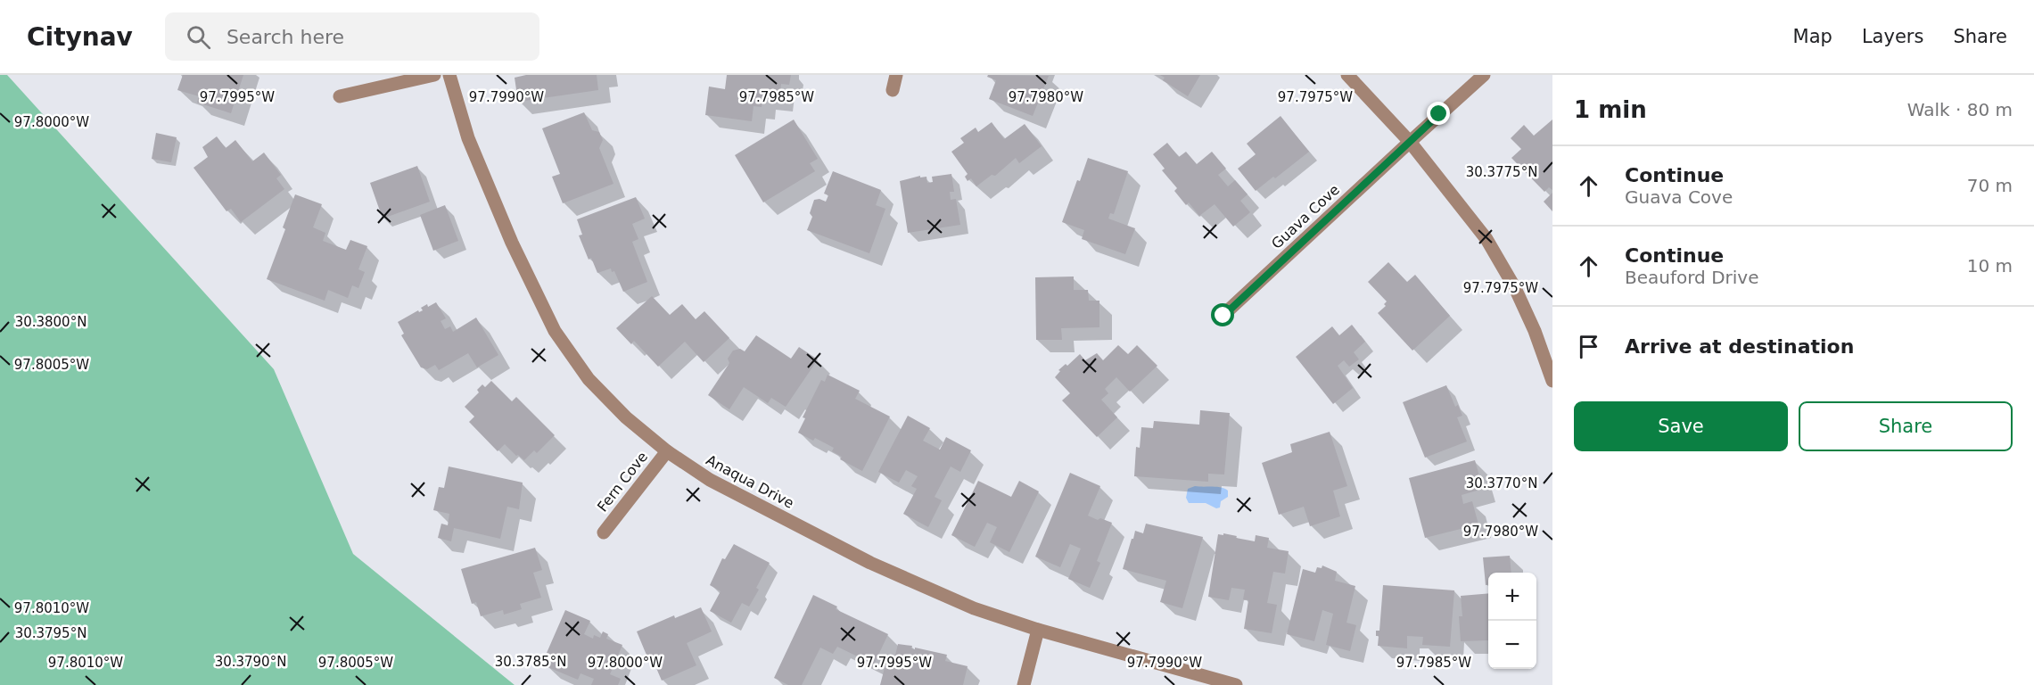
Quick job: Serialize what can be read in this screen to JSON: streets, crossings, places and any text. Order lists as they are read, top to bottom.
{
  "streets": {
    "street": ["Guava Cove", "Fern Cove", "Anaqua Drive"]
  },
  "crossings": [
    ["Fern Cove", "Anaqua Drive"]
  ],
  "page": {
    "header": "Citynav",
    "search": "Search here",
    "nav": ["Map", "Layers", "Share"],
    "heading": ["1 min", "Walk · 80 m"],
    "list": [
      ["Continue", "Guava Cove", "70 m"],
      ["Continue", "Beauford Drive", "10 m"],
      "Arrive at destination"
    ],
    "buttons": ["Save", "Share"],
    "map_buttons": ["+", "−"]
  },
  "coordinates": [
    "97.7995°W",
    "97.7990°W",
    "97.7985°W",
    "97.7980°W",
    "97.7975°W",
    "97.8000°W",
    "30.3775°N",
    "30.3800°N",
    "97.8005°W",
    "30.3770°N",
    "97.8010°W",
    "30.3795°N",
    "30.3790°N",
    "30.3785°N"
  ]
}
